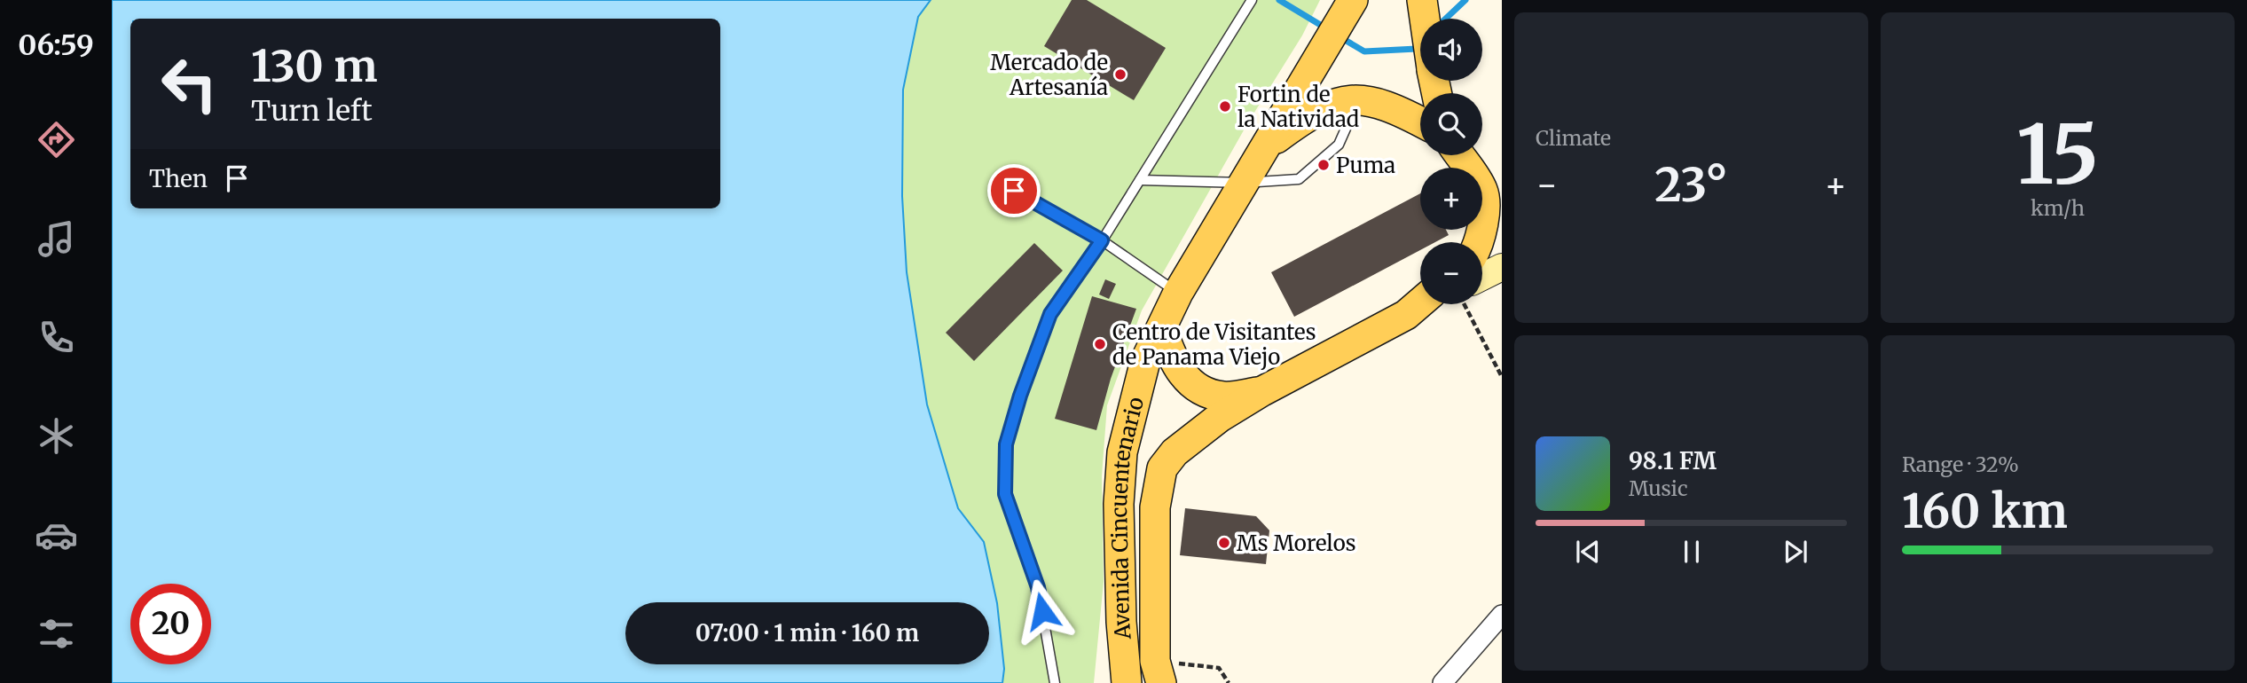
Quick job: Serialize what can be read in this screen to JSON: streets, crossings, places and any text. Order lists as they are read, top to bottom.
{
  "streets": {
    "main road": ["Avenida Cincuentenario"]
  },
  "places": [
    "Mercado de Artesanía",
    "Fortin de la Natividad",
    "Puma",
    "Centro de Visitantes de Panama Viejo",
    "Ms Morelos"
  ],
  "page": {
    "tabs": "06:59",
    "tile": [
      "Climate",
      ["15", "km/h"],
      ["Range · 32%", "160 km"]
    ],
    "map_buttons": ["+", "−"],
    "turn": ["130 m", "Turn left"],
    "then": "Then",
    "heat": ["−", "23°", "+"],
    "song": ["98.1 FM", "Music"],
    "limit": "20",
    "trip": "07:00 · 1 min · 160 m"
  }
}
